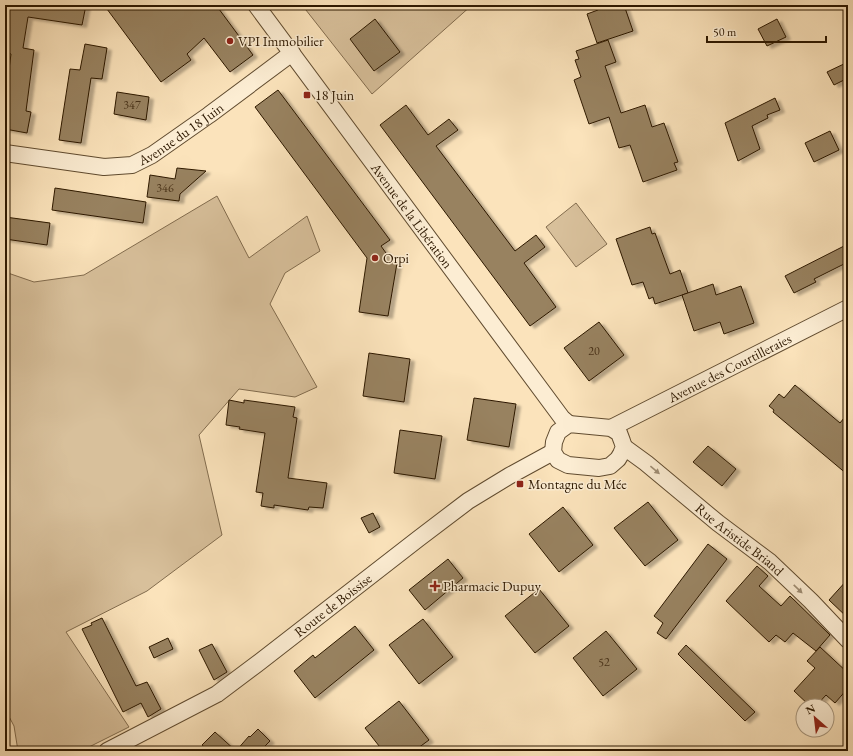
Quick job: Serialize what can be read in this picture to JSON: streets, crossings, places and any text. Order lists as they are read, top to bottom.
{
  "streets": {
    "street": [
      "Avenue du 18 Juin",
      "Avenue de la Libération",
      "Avenue des Courtilleraies",
      "Rue Aristide Briand",
      "Route de Boissise"
    ]
  },
  "crossings": [
    ["Avenue du 18 Juin", "Avenue de la Libération"],
    ["Avenue de la Libération", "Avenue des Courtilleraies"],
    ["Avenue de la Libération", "Rue Aristide Briand"],
    ["Avenue de la Libération", "Route de Boissise"],
    ["Avenue des Courtilleraies", "Rue Aristide Briand"],
    ["Avenue des Courtilleraies", "Route de Boissise"],
    ["Rue Aristide Briand", "Route de Boissise"]
  ],
  "one_way": ["Rue Aristide Briand"],
  "places": {
    "other": ["VPI Immobilier", "Orpi"],
    "transit": ["18 Juin", "Montagne du Mée"],
    "health": ["Pharmacie Dupuy"]
  },
  "house_numbers": [
    "347",
    "346",
    "20",
    "52"
  ],
  "scale_bar": "50 m",
  "north": "top left"
}
